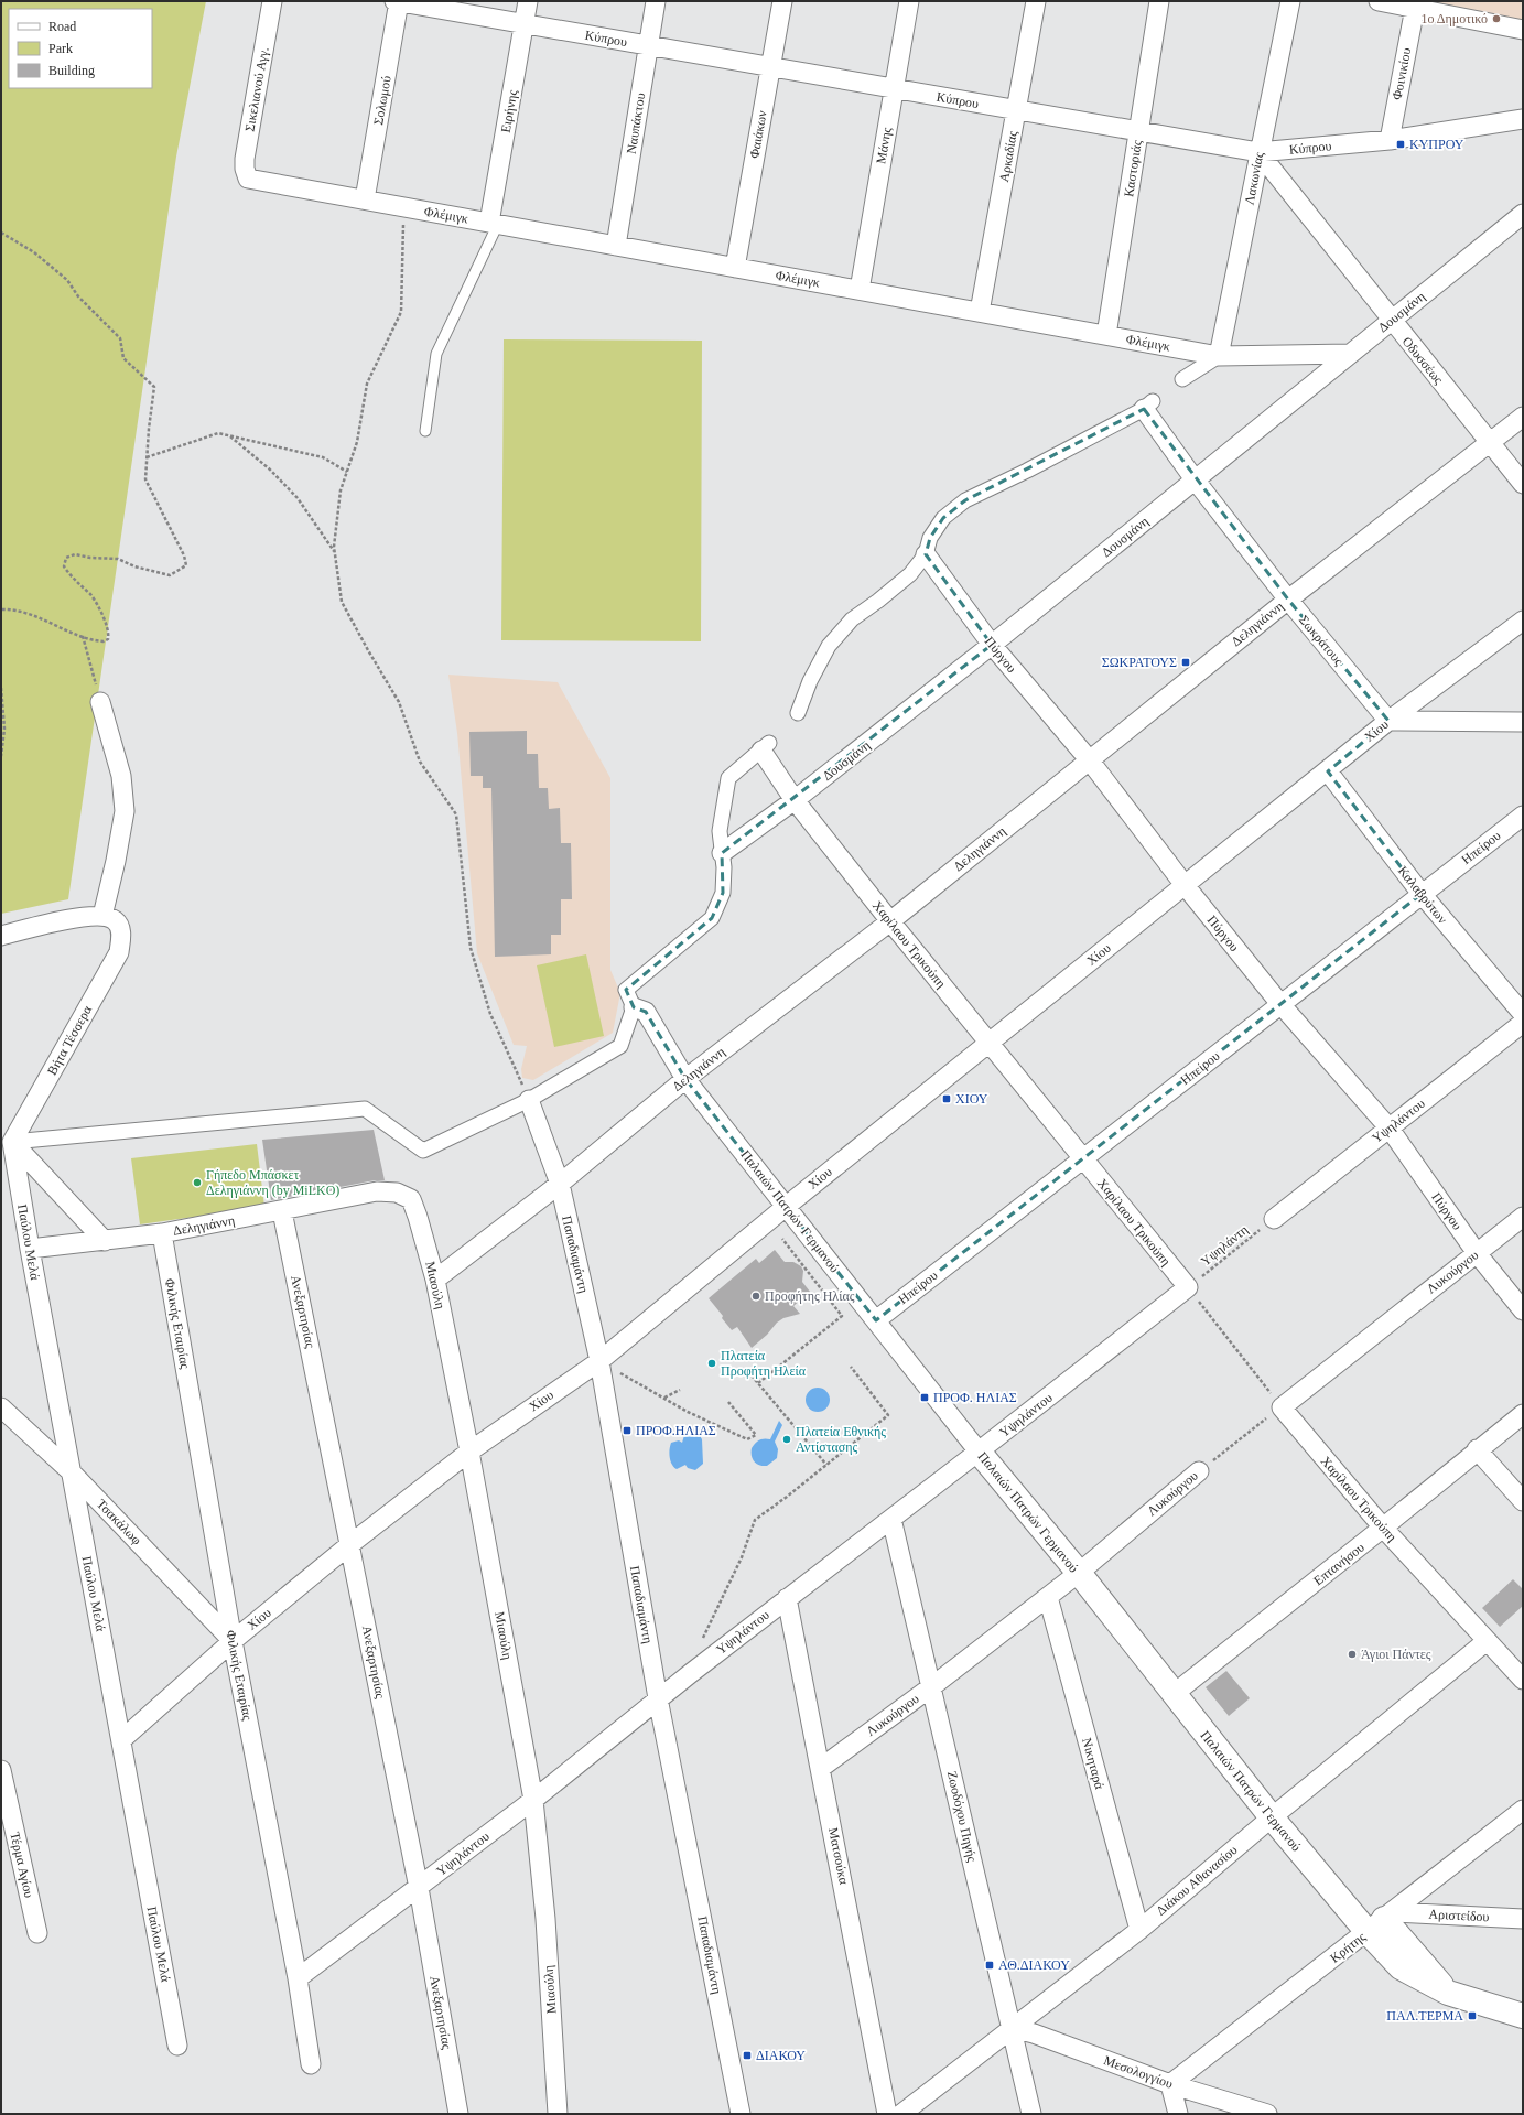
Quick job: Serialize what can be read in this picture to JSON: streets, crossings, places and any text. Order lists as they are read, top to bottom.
{
  "streets": {
    "street": [
      "Κύπρου",
      "Φοινικίου",
      "Σικελιανού Αγγ.",
      "Σολωμού",
      "Ειρήνης",
      "Ναυπάκτου",
      "Φαιάκων",
      "Μάνης",
      "Αρκαδίας",
      "Καστοριάς",
      "Λακωνίας",
      "Φλέμιγκ",
      "Δουσμάνη",
      "Οδυσσέως",
      "Δεληγιάννη",
      "Σωκράτους",
      "Πύργου",
      "Χίου",
      "Ηπείρου",
      "Καλαβρύτων",
      "Χαρίλαου Τρικούπη",
      "Βήτα Τέσσερα",
      "Υψηλάντου",
      "Παλαιών Πατρών Γερμανού",
      "Παύλου Μελά",
      "Παπαδιαμάντη",
      "Λυκούργου",
      "Μιαούλη",
      "Ανεξαρτησίας",
      "Φιλικής Εταιρίας",
      "Τσακάλωφ",
      "Επτανήσου",
      "Νικηταρά",
      "Ζωοδόχου Πηγής",
      "Ματσούκα",
      "Τέρμα Αγίου",
      "Διάκου Αθανασίου",
      "Αριστείδου",
      "Κρήτης",
      "Μεσολογγίου"
    ],
    "path": ["Υψηλάντη"]
  },
  "crossings": [
    ["Κύπρου", "Φοινικίου"],
    ["Κύπρου", "Σολωμού"],
    ["Κύπρου", "Ειρήνης"],
    ["Κύπρου", "Ναυπάκτου"],
    ["Κύπρου", "Φαιάκων"],
    ["Κύπρου", "Μάνης"],
    ["Κύπρου", "Αρκαδίας"],
    ["Κύπρου", "Καστοριάς"],
    ["Κύπρου", "Λακωνίας"],
    ["Κύπρου", "Οδυσσέως"],
    ["Σικελιανού Αγγ.", "Φλέμιγκ"],
    ["Σολωμού", "Φλέμιγκ"],
    ["Ειρήνης", "Φλέμιγκ"],
    ["Ναυπάκτου", "Φλέμιγκ"],
    ["Φαιάκων", "Φλέμιγκ"],
    ["Μάνης", "Φλέμιγκ"],
    ["Αρκαδίας", "Φλέμιγκ"],
    ["Καστοριάς", "Φλέμιγκ"],
    ["Λακωνίας", "Φλέμιγκ"],
    ["Λακωνίας", "Οδυσσέως"],
    ["Φλέμιγκ", "Δουσμάνη"],
    ["Δουσμάνη", "Οδυσσέως"],
    ["Δουσμάνη", "Σωκράτους"],
    ["Δουσμάνη", "Πύργου"],
    ["Δουσμάνη", "Χαρίλαου Τρικούπη"],
    ["Οδυσσέως", "Δεληγιάννη"],
    ["Δεληγιάννη", "Σωκράτους"],
    ["Δεληγιάννη", "Πύργου"],
    ["Δεληγιάννη", "Χαρίλαου Τρικούπη"],
    ["Δεληγιάννη", "Παλαιών Πατρών Γερμανού"],
    ["Δεληγιάννη", "Παύλου Μελά"],
    ["Δεληγιάννη", "Παπαδιαμάντη"],
    ["Δεληγιάννη", "Μιαούλη"],
    ["Δεληγιάννη", "Ανεξαρτησίας"],
    ["Δεληγιάννη", "Φιλικής Εταιρίας"],
    ["Σωκράτους", "Χίου"],
    ["Πύργου", "Χίου"],
    ["Πύργου", "Ηπείρου"],
    ["Πύργου", "Υψηλάντου"],
    ["Πύργου", "Λυκούργου"],
    ["Χίου", "Καλαβρύτων"],
    ["Χίου", "Χαρίλαου Τρικούπη"],
    ["Χίου", "Παλαιών Πατρών Γερμανού"],
    ["Χίου", "Παύλου Μελά"],
    ["Χίου", "Παπαδιαμάντη"],
    ["Χίου", "Μιαούλη"],
    ["Χίου", "Ανεξαρτησίας"],
    ["Χίου", "Φιλικής Εταιρίας"],
    ["Χίου", "Τσακάλωφ"],
    ["Ηπείρου", "Καλαβρύτων"],
    ["Ηπείρου", "Χαρίλαου Τρικούπη"],
    ["Ηπείρου", "Παλαιών Πατρών Γερμανού"],
    ["Χαρίλαου Τρικούπη", "Υψηλάντου"],
    ["Χαρίλαου Τρικούπη", "Υψηλάντη"],
    ["Χαρίλαου Τρικούπη", "Λυκούργου"],
    ["Χαρίλαου Τρικούπη", "Επτανήσου"],
    ["Χαρίλαου Τρικούπη", "Διάκου Αθανασίου"],
    ["Βήτα Τέσσερα", "Παύλου Μελά"],
    ["Υψηλάντου", "Παλαιών Πατρών Γερμανού"],
    ["Υψηλάντου", "Υψηλάντη"],
    ["Υψηλάντου", "Παπαδιαμάντη"],
    ["Υψηλάντου", "Μιαούλη"],
    ["Υψηλάντου", "Ανεξαρτησίας"],
    ["Υψηλάντου", "Φιλικής Εταιρίας"],
    ["Υψηλάντου", "Ζωοδόχου Πηγής"],
    ["Υψηλάντου", "Ματσούκα"],
    ["Παλαιών Πατρών Γερμανού", "Λυκούργου"],
    ["Παλαιών Πατρών Γερμανού", "Επτανήσου"],
    ["Παλαιών Πατρών Γερμανού", "Διάκου Αθανασίου"],
    ["Παλαιών Πατρών Γερμανού", "Αριστείδου"],
    ["Παλαιών Πατρών Γερμανού", "Κρήτης"],
    ["Παύλου Μελά", "Τσακάλωφ"],
    ["Λυκούργου", "Νικηταρά"],
    ["Λυκούργου", "Ζωοδόχου Πηγής"],
    ["Λυκούργου", "Ματσούκα"],
    ["Φιλικής Εταιρίας", "Τσακάλωφ"],
    ["Νικηταρά", "Διάκου Αθανασίου"],
    ["Ζωοδόχου Πηγής", "Διάκου Αθανασίου"],
    ["Ζωοδόχου Πηγής", "Μεσολογγίου"],
    ["Διάκου Αθανασίου", "Μεσολογγίου"],
    ["Αριστείδου", "Κρήτης"],
    ["Κρήτης", "Μεσολογγίου"]
  ],
  "places": {
    "other": [
      "1ο Δημοτικό",
      "Γήπεδο Μπάσκετ Δεληγιάννη (by MiLKO)",
      "Προφήτης Ηλίας",
      "Πλατεία Προφήτη Ηλεία",
      "Πλατεία Εθνικής Αντίστασης",
      "Άγιοι Πάντες"
    ],
    "transit": [
      "ΚΥΠΡΟΥ",
      "ΣΩΚΡΑΤΟΥΣ",
      "ΧΙΟΥ",
      "ΠΡΟΦ. ΗΛΙΑΣ",
      "ΠΡΟΦ.ΗΛΙΑΣ",
      "ΑΘ.ΔΙΑΚΟΥ",
      "ΠΑΛ.ΤΕΡΜΑ",
      "ΔΙΑΚΟΥ"
    ]
  },
  "legend": ["Road", "Park", "Building"]
}
